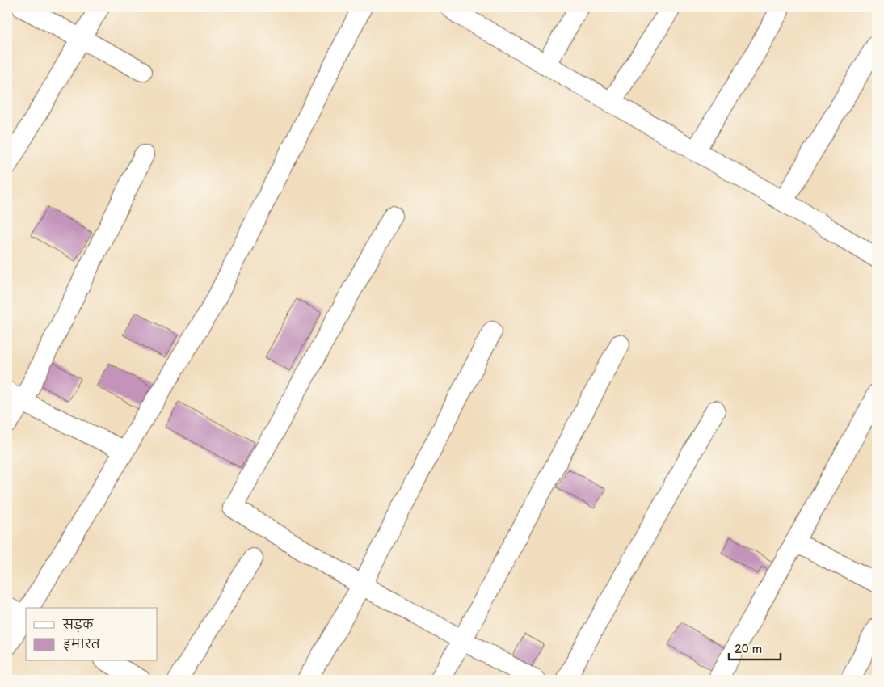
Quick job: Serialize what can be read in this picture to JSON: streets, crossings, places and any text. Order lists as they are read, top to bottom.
{
  "legend": ["सड़क", "इमारत"],
  "scale_bar": "20 m"
}
